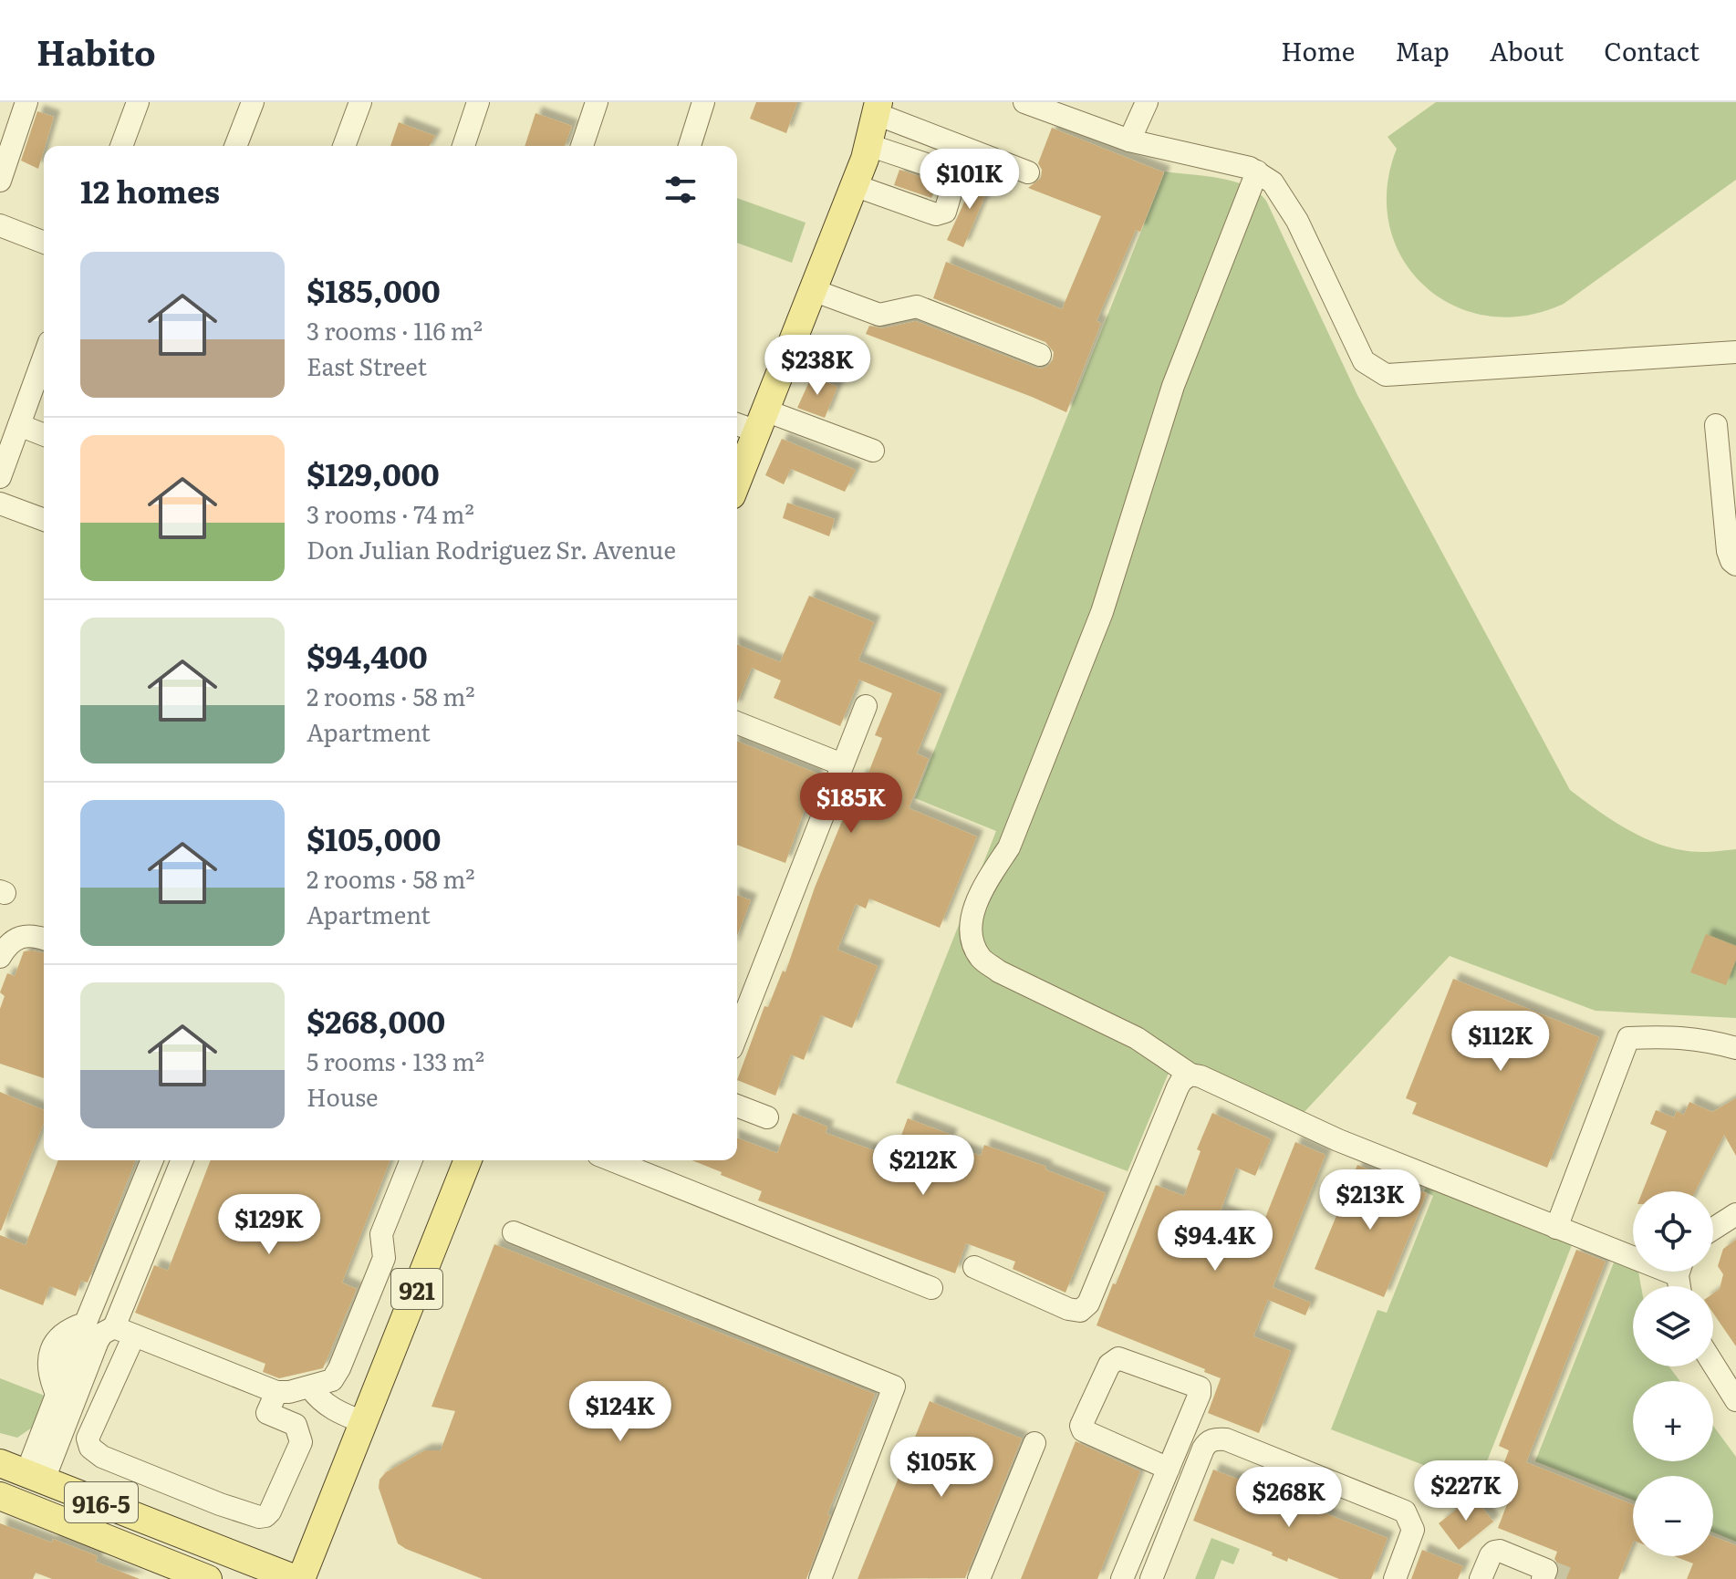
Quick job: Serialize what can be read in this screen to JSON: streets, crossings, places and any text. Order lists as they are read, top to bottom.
{
  "streets": {
    "main road": ["921", "916-5"]
  },
  "crossings": [
    ["921", "916-5"]
  ],
  "page": {
    "header": "Habito",
    "nav": [
      "Home",
      "Map",
      "About",
      "Contact"
    ],
    "heading": "12 homes",
    "price": [
      "$101K",
      "$238K",
      "$185K",
      "$112K",
      "$212K",
      "$213K",
      "$129K",
      "$94.4K",
      "$124K",
      "$105K",
      "$227K",
      "$268K"
    ],
    "list": [
      {
        "name": "$185,000",
        "note": "3 rooms · 116 m² · East Street"
      },
      {
        "name": "$129,000",
        "note": "3 rooms · 74 m² · Don Julian Rodriguez Sr. Avenue"
      },
      {
        "name": "$94,400",
        "note": "2 rooms · 58 m² · Apartment"
      },
      {
        "name": "$105,000",
        "note": "2 rooms · 58 m² · Apartment"
      },
      {
        "name": "$268,000",
        "note": "5 rooms · 133 m² · House"
      }
    ],
    "map_buttons": ["+", "−"]
  }
}
